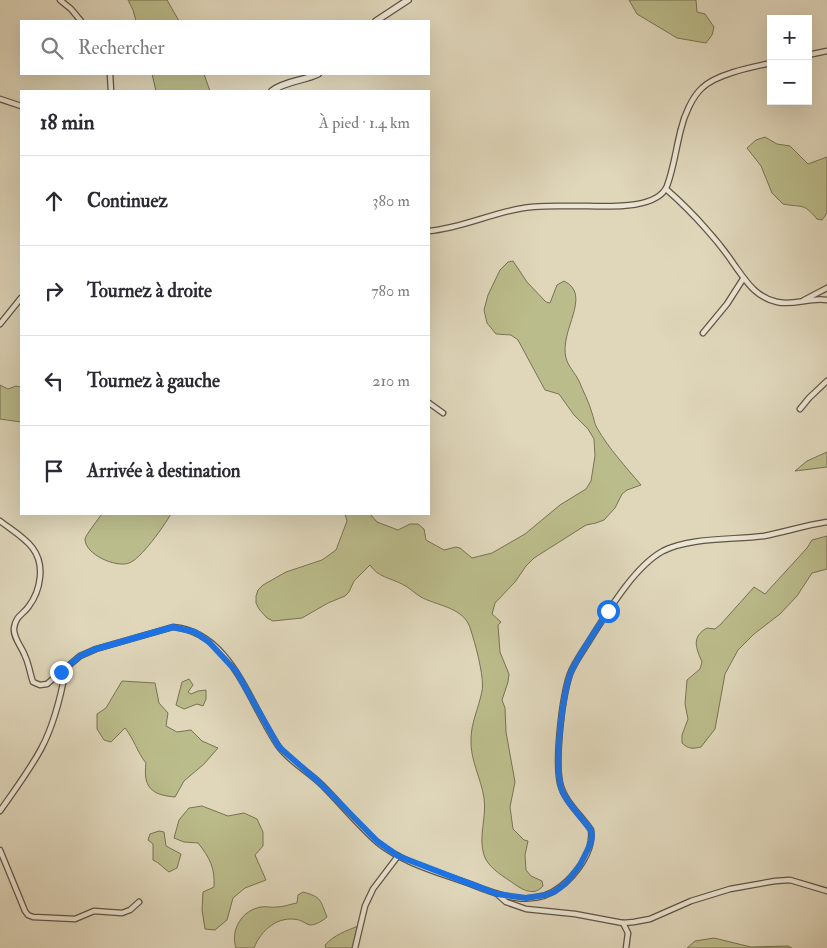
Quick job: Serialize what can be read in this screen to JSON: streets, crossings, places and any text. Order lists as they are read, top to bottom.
{
  "page": {
    "map_buttons": ["+", "−"],
    "search": "Rechercher",
    "heading": ["18 min", "À pied · 1.4 km"],
    "list": [
      ["Continuez", "380 m"],
      ["Tournez à droite", "780 m"],
      ["Tournez à gauche", "210 m"],
      "Arrivée à destination"
    ]
  }
}
